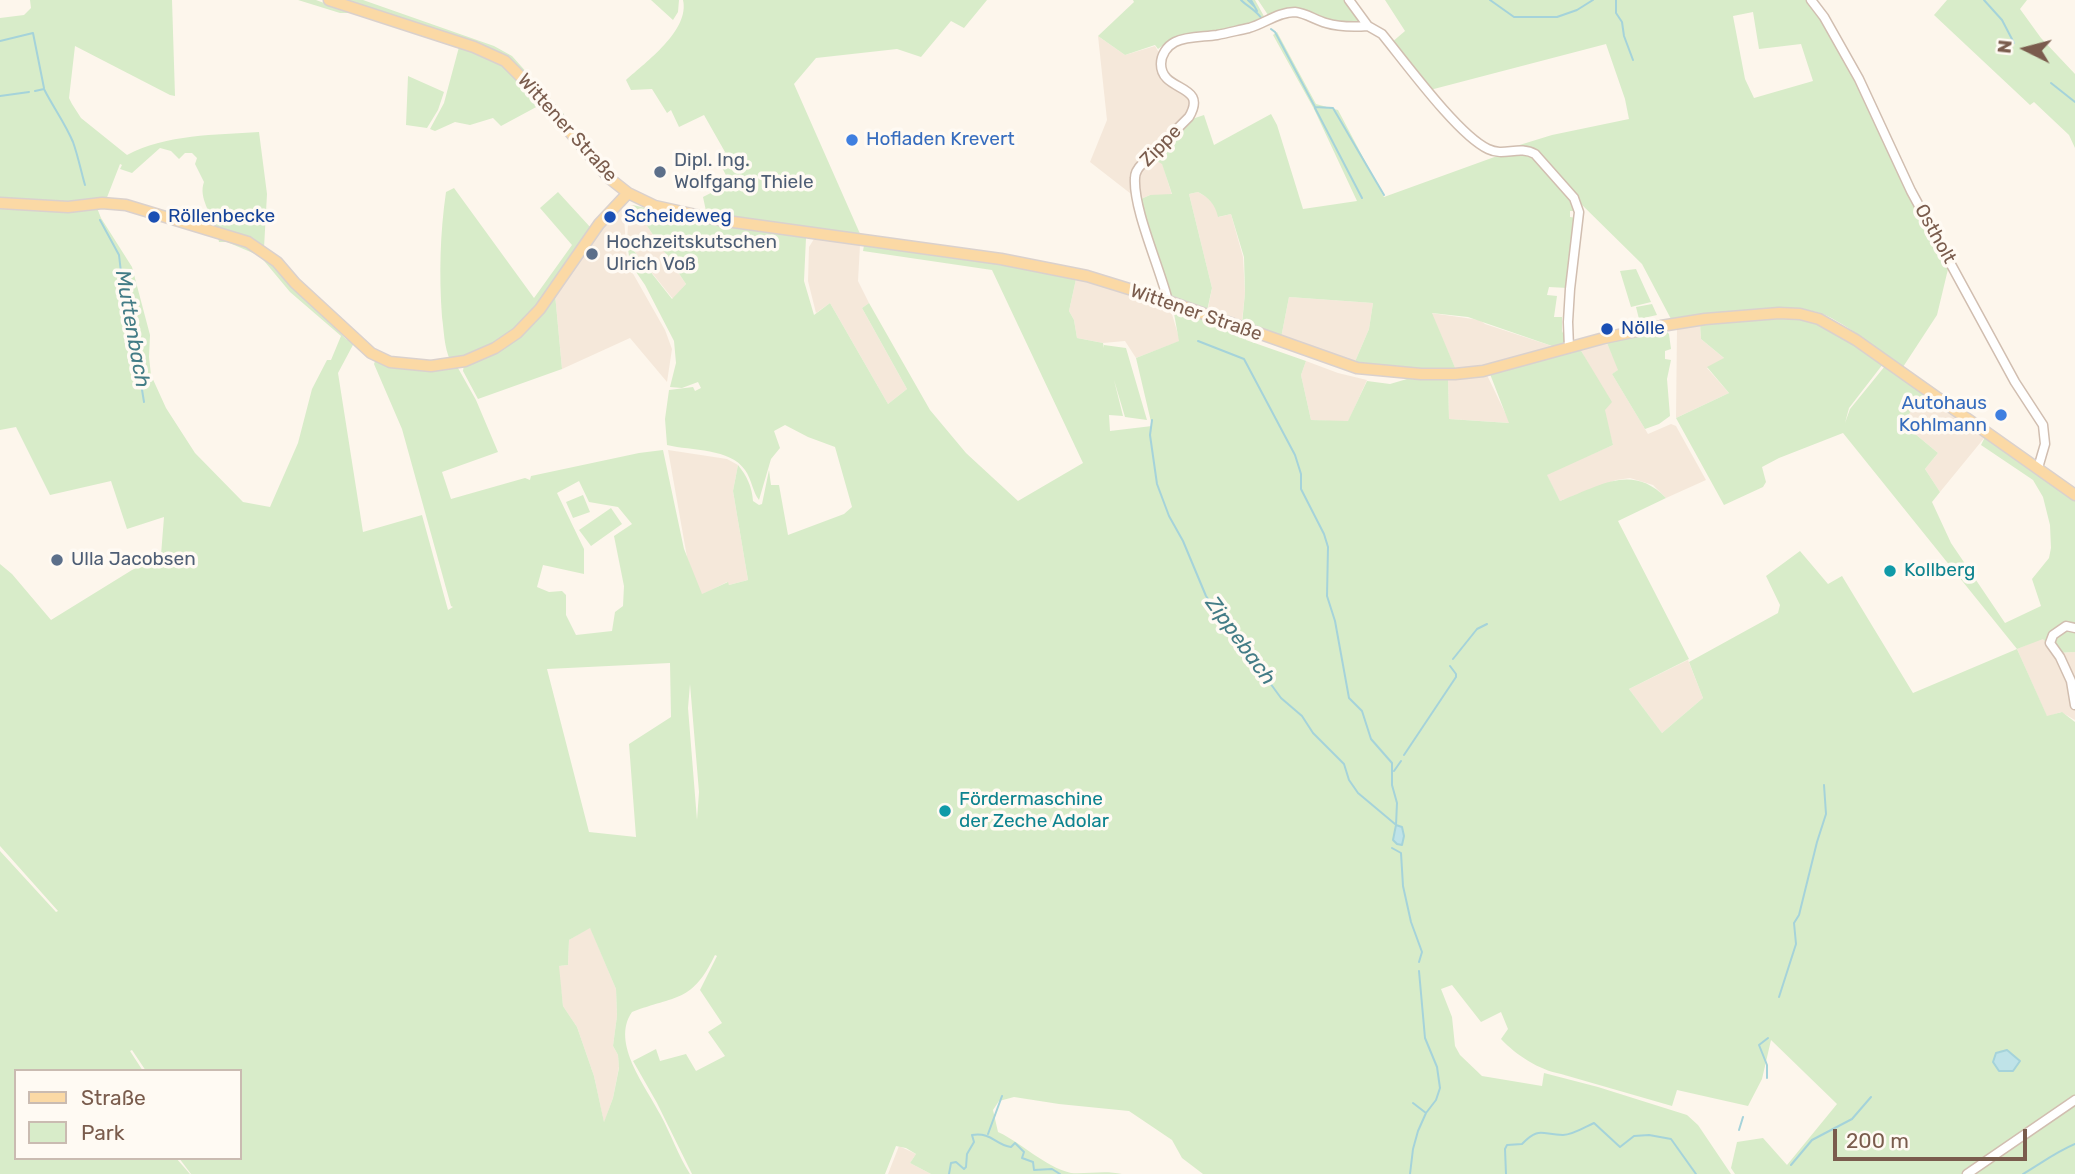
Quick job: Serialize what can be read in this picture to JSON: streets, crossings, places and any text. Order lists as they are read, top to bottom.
{
  "streets": {
    "main road": ["Wittener Straße"],
    "street": ["Zippe", "Ostholt"]
  },
  "crossings": [
    ["Wittener Straße", "Zippe"],
    ["Wittener Straße", "Ostholt"]
  ],
  "water": ["Muttenbach", "Zippebach"],
  "places": [
    "Hofladen Krevert",
    "Dipl. Ing. Wolfgang Thiele",
    "Röllenbecke",
    "Scheideweg",
    "Hochzeitskutschen Ulrich Voß",
    "Nölle",
    "Autohaus Kohlmann",
    "Ulla Jacobsen",
    "Kollberg",
    "Fördermaschine der Zeche Adolar"
  ],
  "legend": ["Straße", "Park"],
  "scale_bar": "200 m",
  "north": "left"
}
